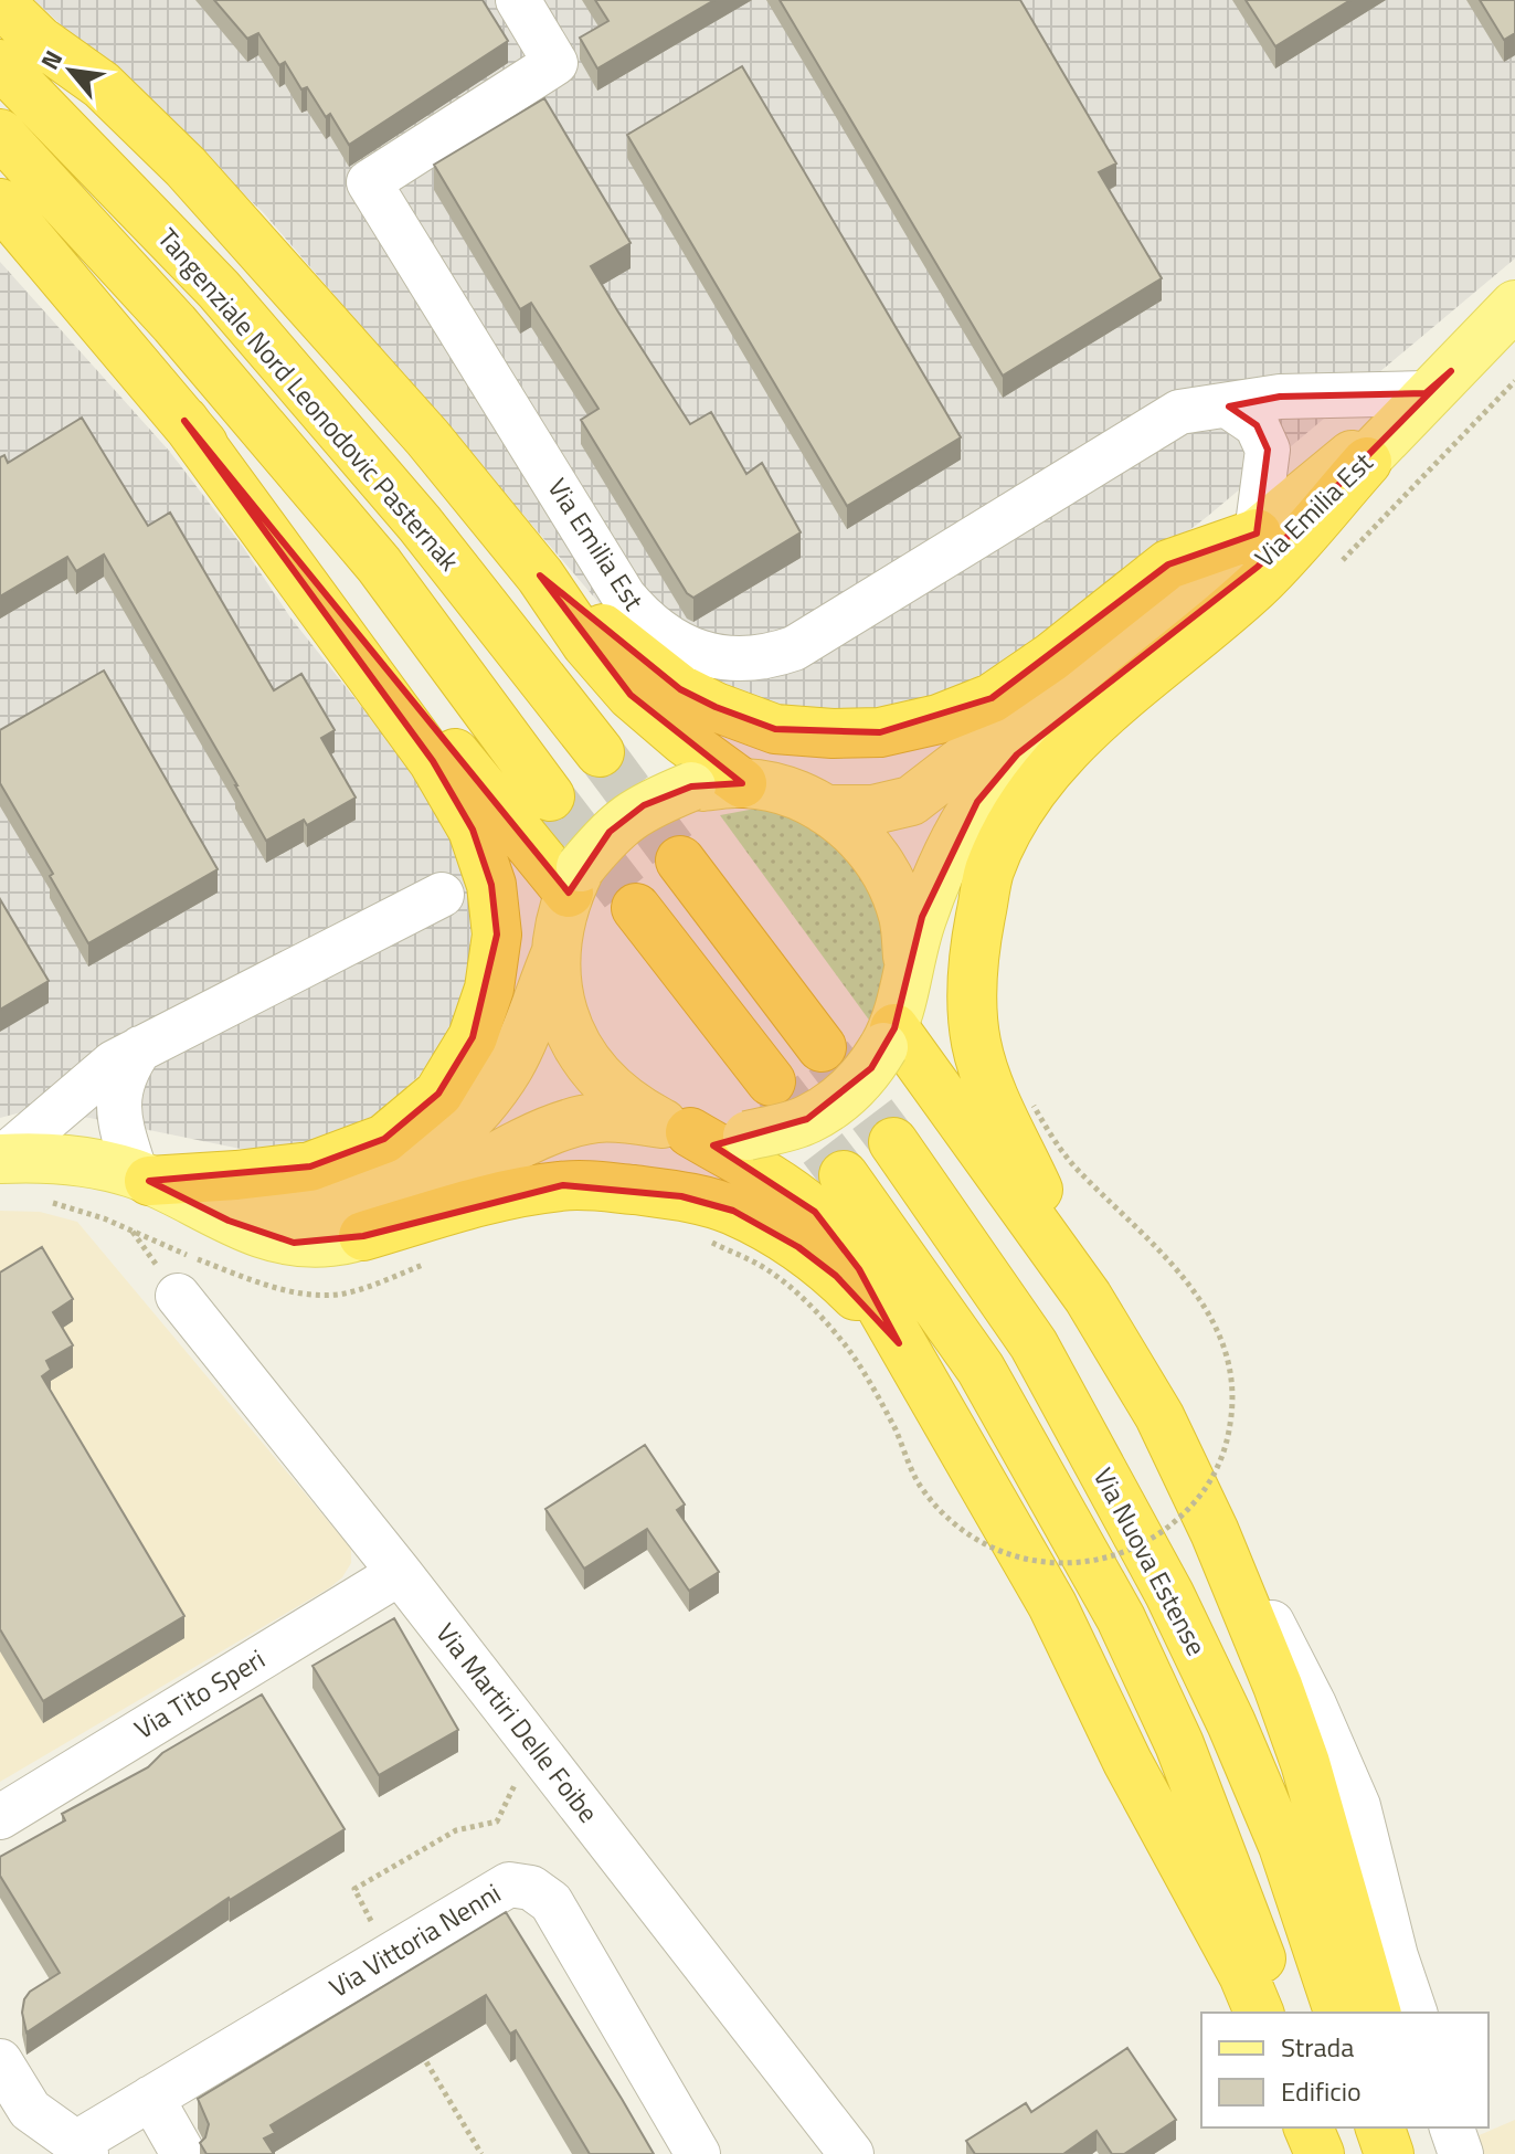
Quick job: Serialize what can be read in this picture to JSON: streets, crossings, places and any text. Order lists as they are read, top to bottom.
{
  "streets": {
    "highway": ["Tangenziale Nord Leonodovic Pasternak", "Via Nuova Estense"],
    "main road": ["Via Emilia Est"],
    "street": ["Via Tito Speri", "Via Martiri Delle Foibe", "Via Vittoria Nenni"]
  },
  "crossings": [
    ["Via Tito Speri", "Via Martiri Delle Foibe"]
  ],
  "legend": ["Strada", "Edificio"],
  "north": "top left"
}
